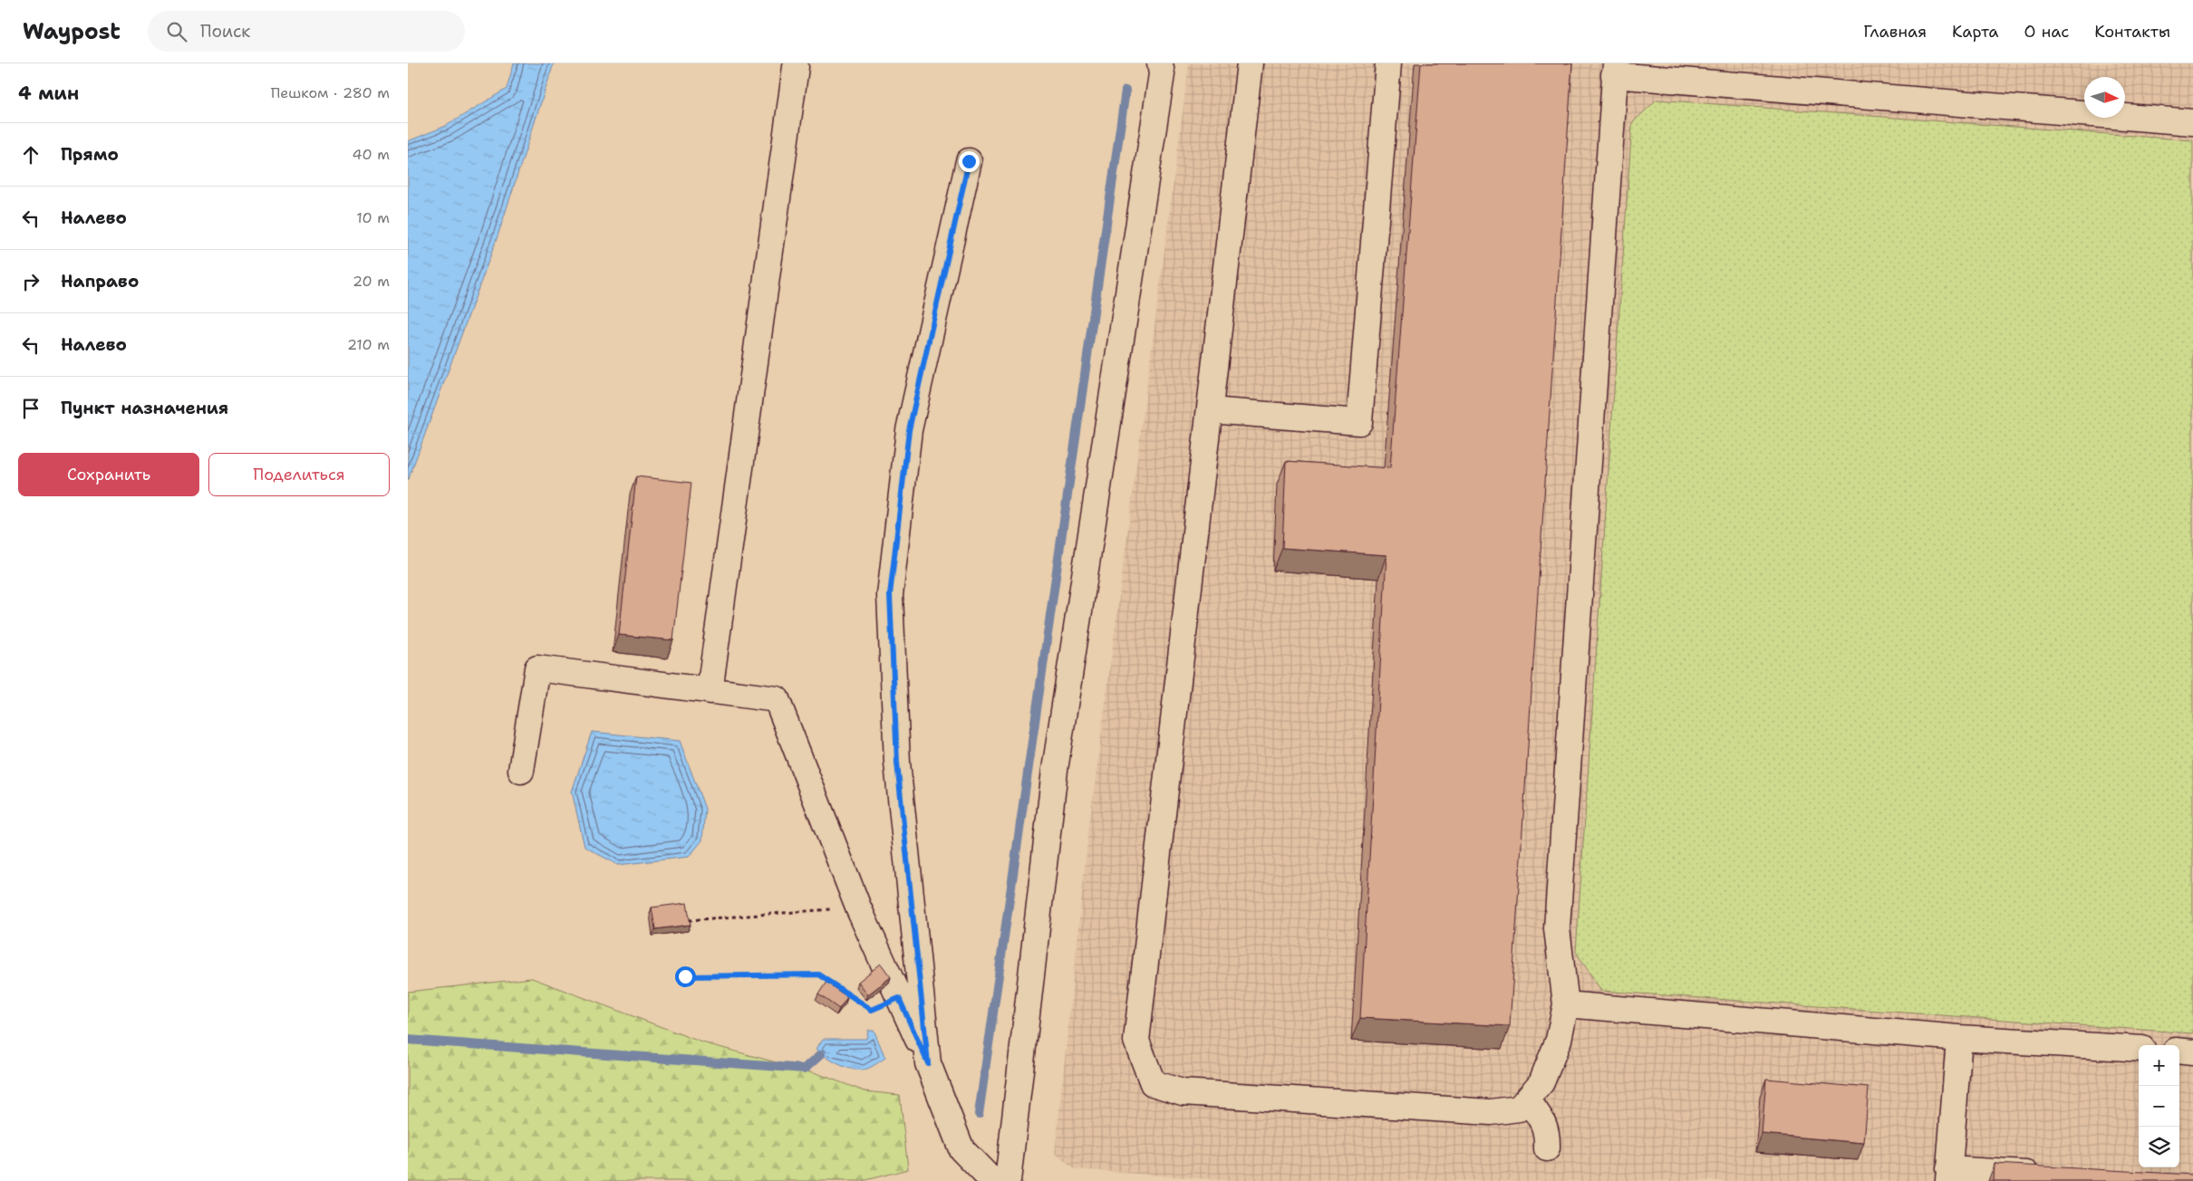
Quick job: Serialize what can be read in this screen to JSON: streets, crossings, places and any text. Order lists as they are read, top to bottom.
{
  "north": "right",
  "page": {
    "header": "Waypost",
    "search": "Поиск",
    "nav": [
      "Главная",
      "Карта",
      "О нас",
      "Контакты"
    ],
    "heading": ["4 мин", "Пешком · 280 m"],
    "list": [
      ["Прямо", "40 m"],
      ["Налево", "10 m"],
      ["Направо", "20 m"],
      ["Налево", "210 m"],
      "Пункт назначения"
    ],
    "buttons": ["Сохранить", "Поделиться"],
    "map_buttons": ["+", "−"]
  }
}
